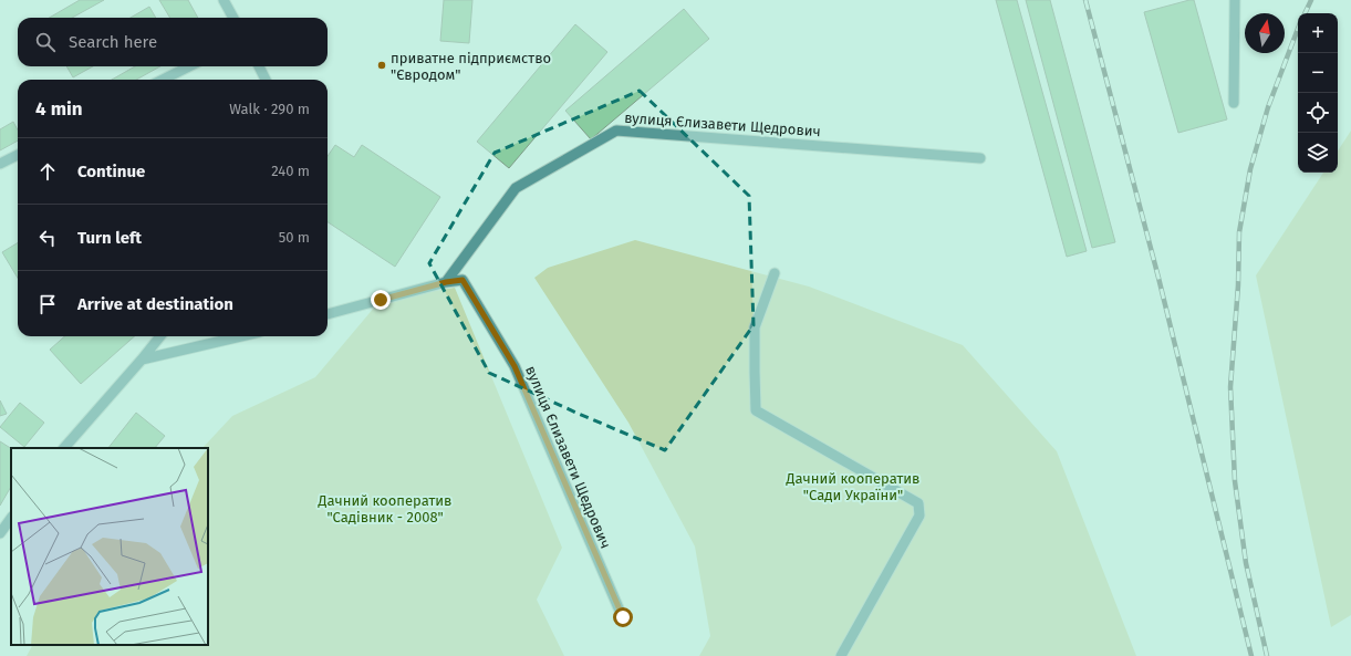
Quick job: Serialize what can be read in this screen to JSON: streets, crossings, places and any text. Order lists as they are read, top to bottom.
{
  "streets": {
    "street": ["вулиця Єлизавети Щедрович"]
  },
  "parks": ["Дачний кооператив \"Сади України\"", "Дачний кооператив \"Садівник - 2008\""],
  "places": ["приватне підприємство \"Євродом\""],
  "north": "top",
  "page": {
    "map_buttons": ["+", "−"],
    "search": "Search here",
    "heading": ["4 min", "Walk · 290 m"],
    "list": [
      ["Continue", "240 m"],
      ["Turn left", "50 m"],
      "Arrive at destination"
    ]
  }
}
